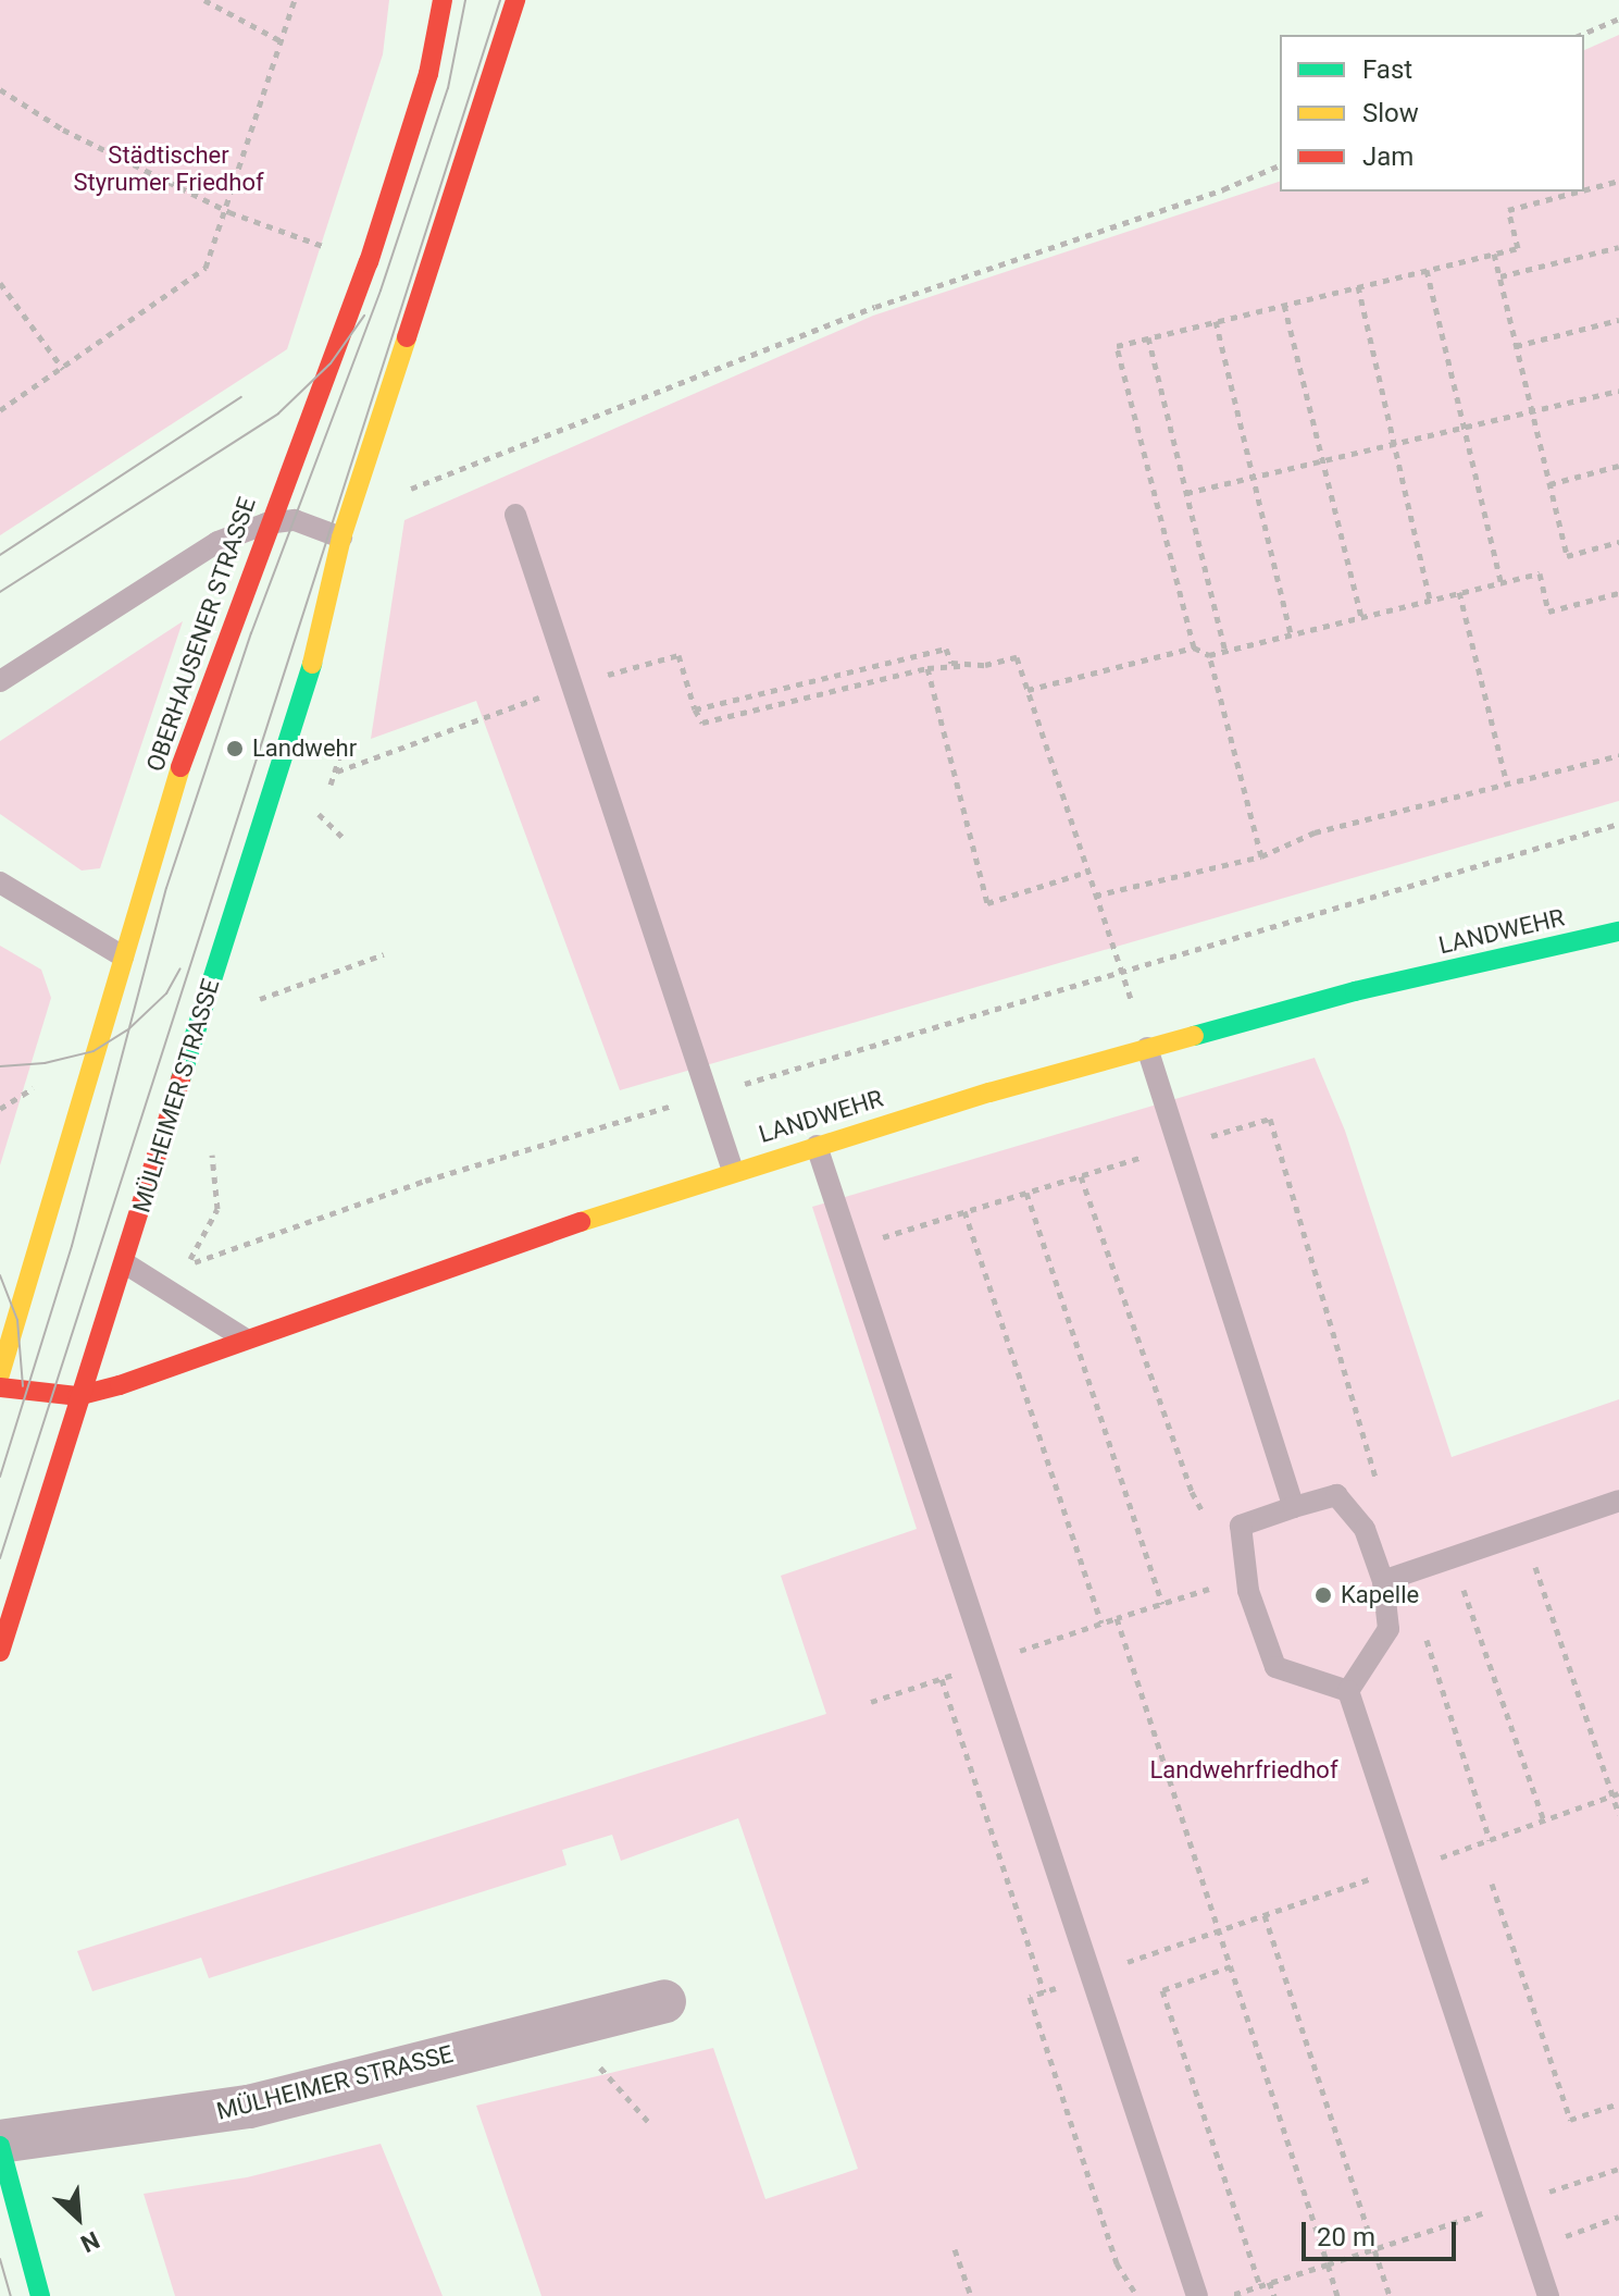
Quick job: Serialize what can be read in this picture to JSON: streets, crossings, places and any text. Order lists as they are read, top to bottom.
{
  "streets": {
    "main road": ["OBERHAUSENER STRASSE", "LANDWEHR", "MÜLHEIMER STRASSE"]
  },
  "crossings": [
    ["LANDWEHR", "MÜLHEIMER STRASSE"]
  ],
  "parks": ["Städtischer Styrumer Friedhof", "Landwehrfriedhof"],
  "places": ["Landwehr", "Kapelle"],
  "legend": ["Fast", "Slow", "Jam"],
  "scale_bar": "20 m",
  "north": "bottom right"
}
